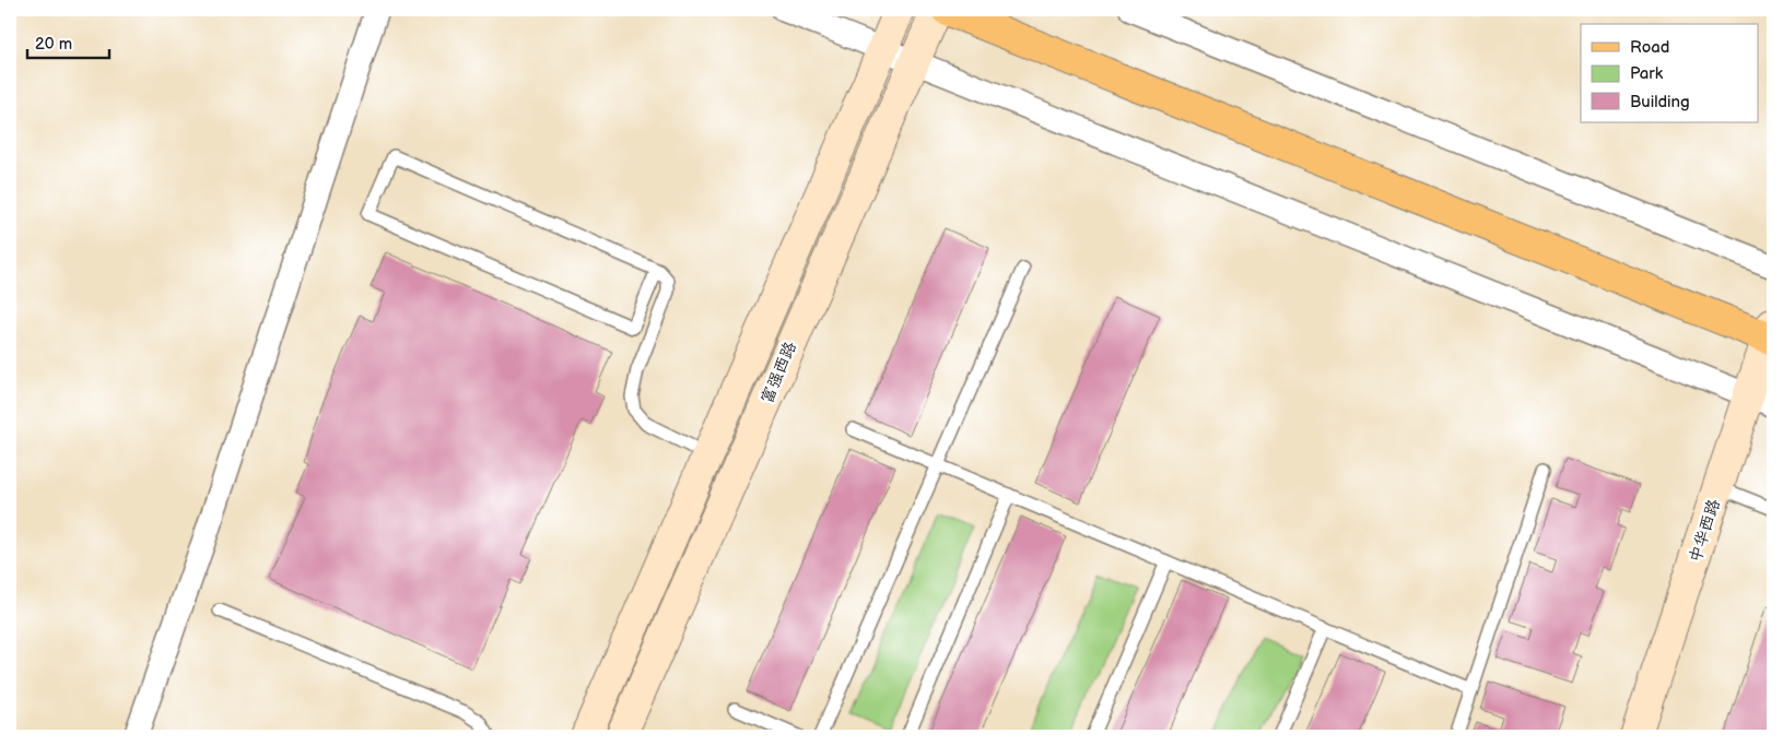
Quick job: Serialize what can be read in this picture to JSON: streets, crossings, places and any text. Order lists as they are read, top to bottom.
{
  "streets": {
    "main road": ["富强西路", "中华西路"]
  },
  "legend": ["Road", "Park", "Building"],
  "scale_bar": "20 m"
}
